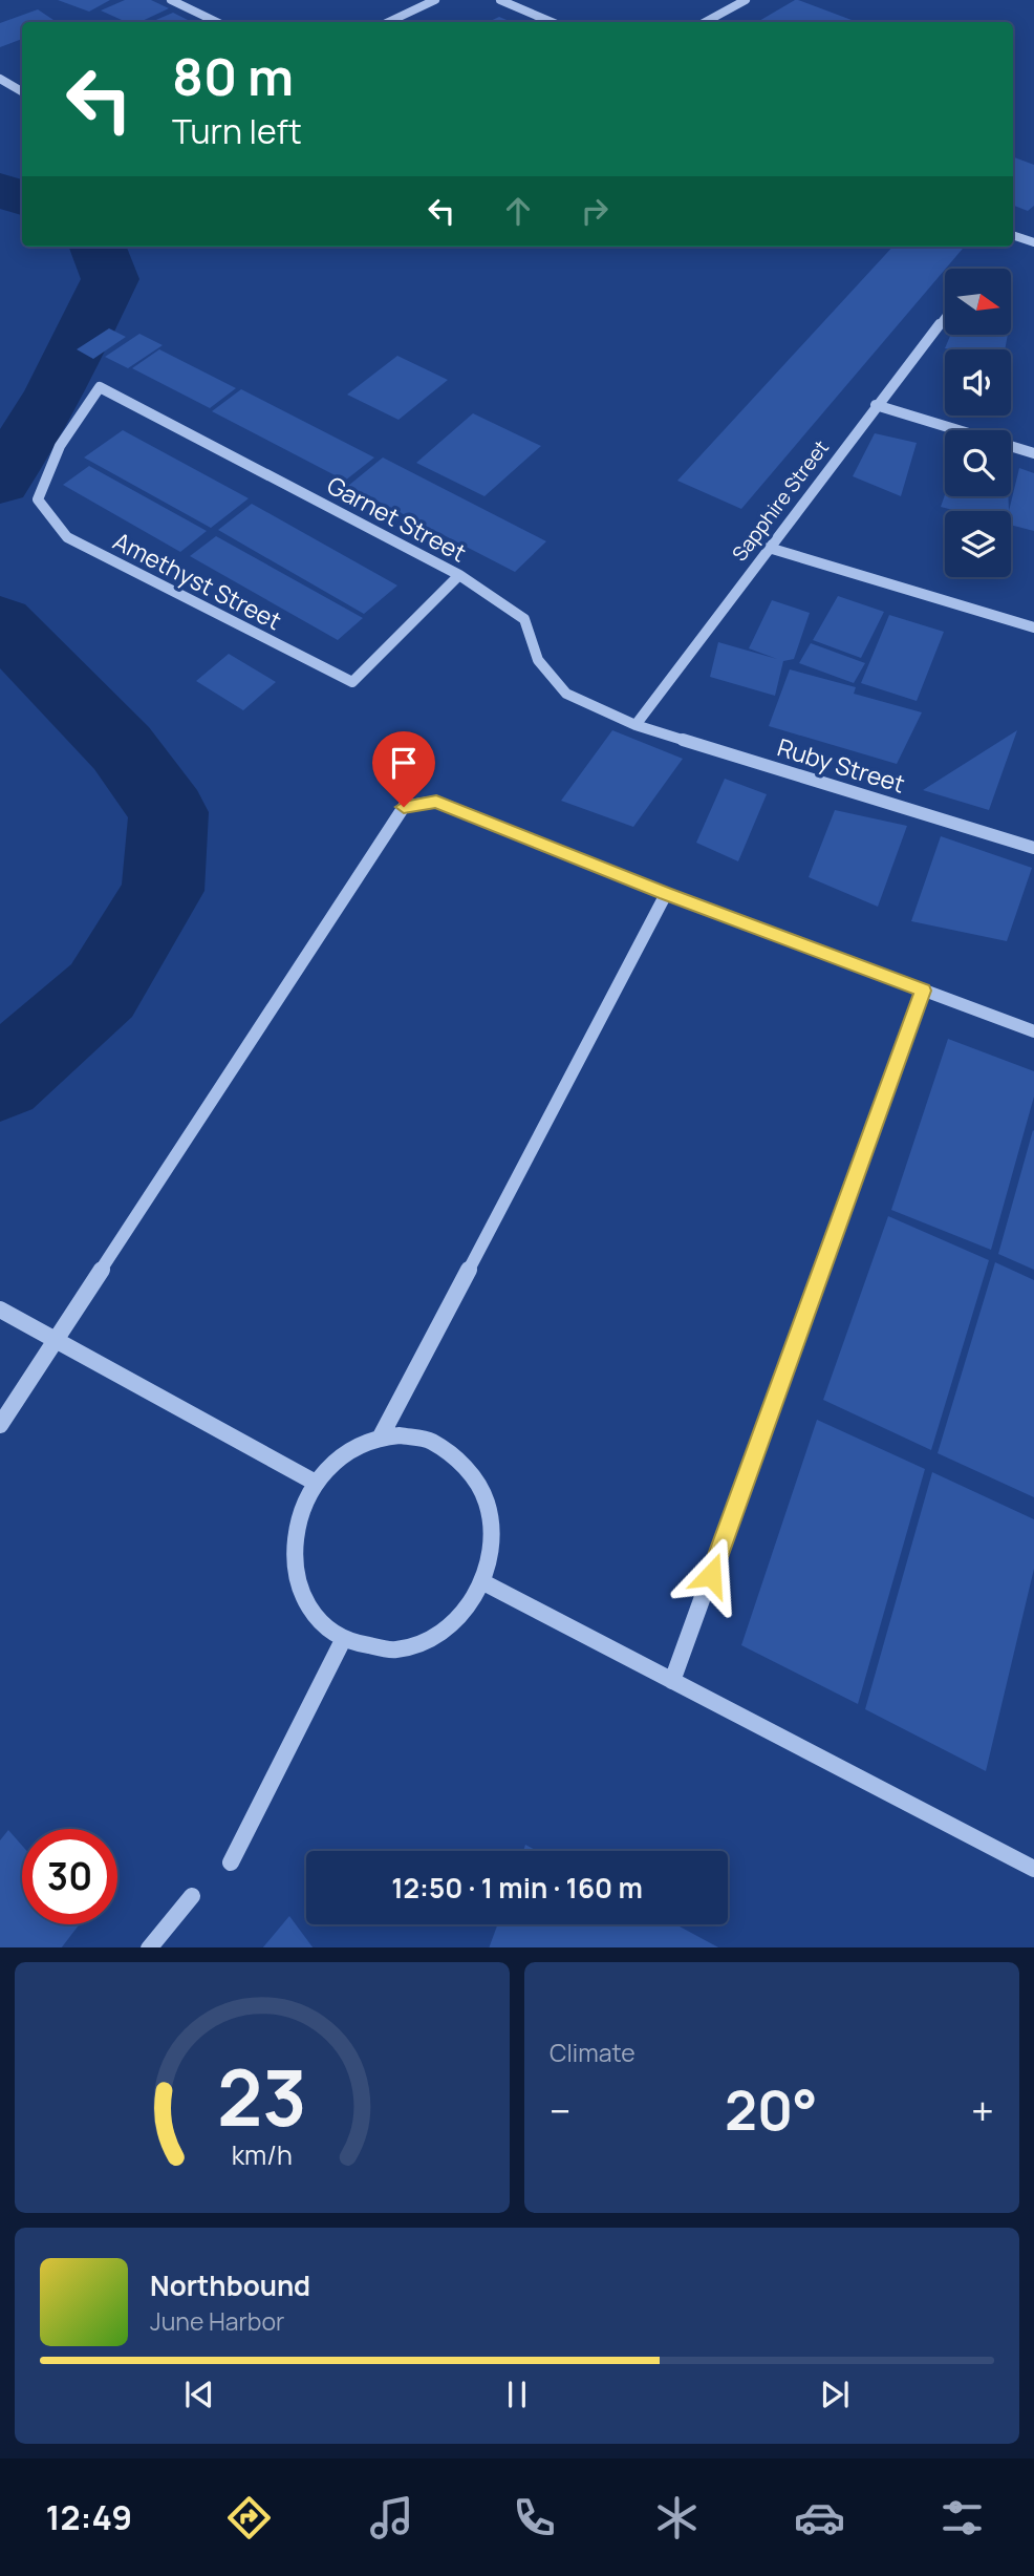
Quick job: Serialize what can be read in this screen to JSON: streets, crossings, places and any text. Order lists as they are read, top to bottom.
{
  "streets": {
    "street": [
      "Sapphire Street",
      "Garnet Street",
      "Amethyst Street",
      "Ruby Street"
    ]
  },
  "crossings": [
    ["Sapphire Street", "Garnet Street"],
    ["Sapphire Street", "Ruby Street"],
    ["Garnet Street", "Amethyst Street"],
    ["Garnet Street", "Ruby Street"]
  ],
  "north": "right",
  "page": {
    "turn": ["80 m", "Turn left"],
    "limit": "30",
    "trip": "12:50 · 1 min · 160 m",
    "tile": "Climate",
    "heat": ["−", "20°", "+"],
    "song": ["Northbound", "June Harbor"],
    "tabs": "12:49",
    "gauge": ["23", "km/h"]
  }
}
